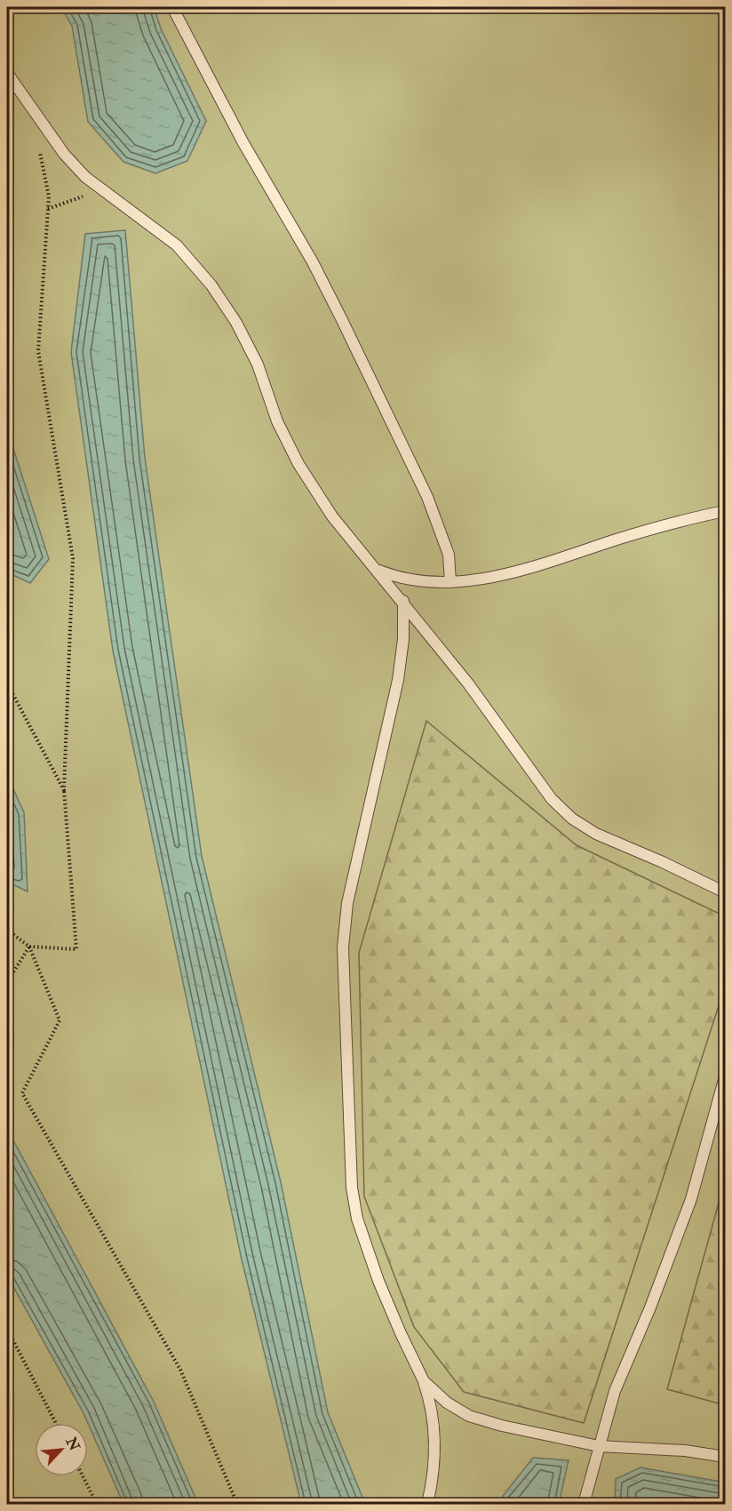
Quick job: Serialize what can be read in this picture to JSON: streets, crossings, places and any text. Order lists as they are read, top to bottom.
{
  "north": "top right"
}
